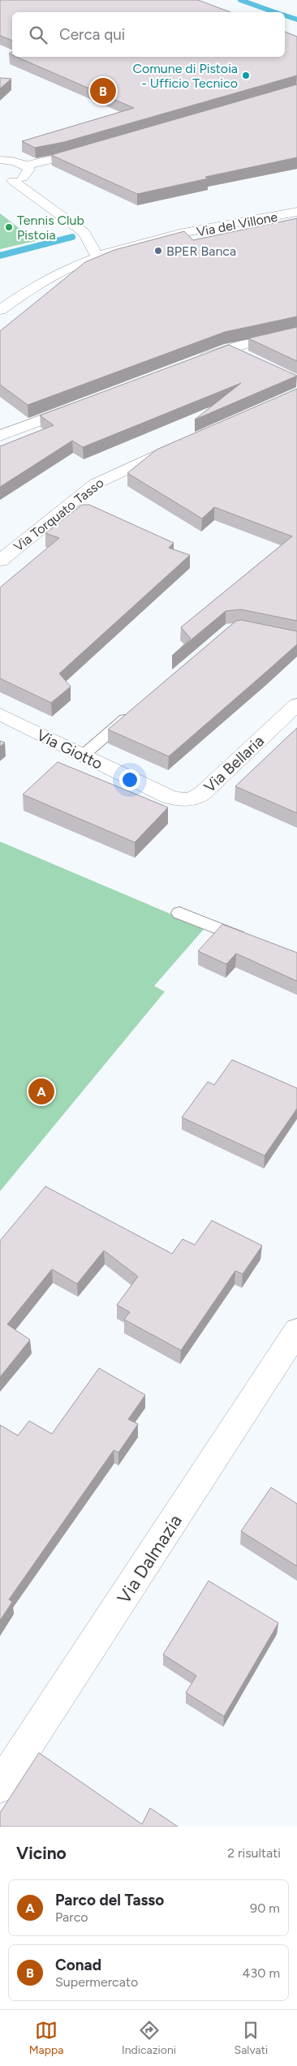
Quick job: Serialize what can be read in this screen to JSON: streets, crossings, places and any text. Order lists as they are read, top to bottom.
{
  "streets": {
    "street": [
      "Via del Villone",
      "Via Torquato Tasso",
      "Via Giotto",
      "Via Bellaria",
      "Via Dalmazia"
    ]
  },
  "crossings": [
    ["Via Giotto", "Via Bellaria"]
  ],
  "places": ["Comune di Pistoia - Ufficio Tecnico", "Tennis Club Pistoia", "BPER Banca"],
  "page": {
    "search": "Cerca qui",
    "pins": ["B", "A"],
    "heading": ["Vicino", "2 risultati"],
    "list": [
      {
        "mark": "A",
        "name": "Parco del Tasso",
        "note": "Parco",
        "value": "90 m"
      },
      {
        "mark": "B",
        "name": "Conad",
        "note": "Supermercato",
        "value": "430 m"
      }
    ],
    "nav": ["Mappa", "Indicazioni", "Salvati"]
  }
}
